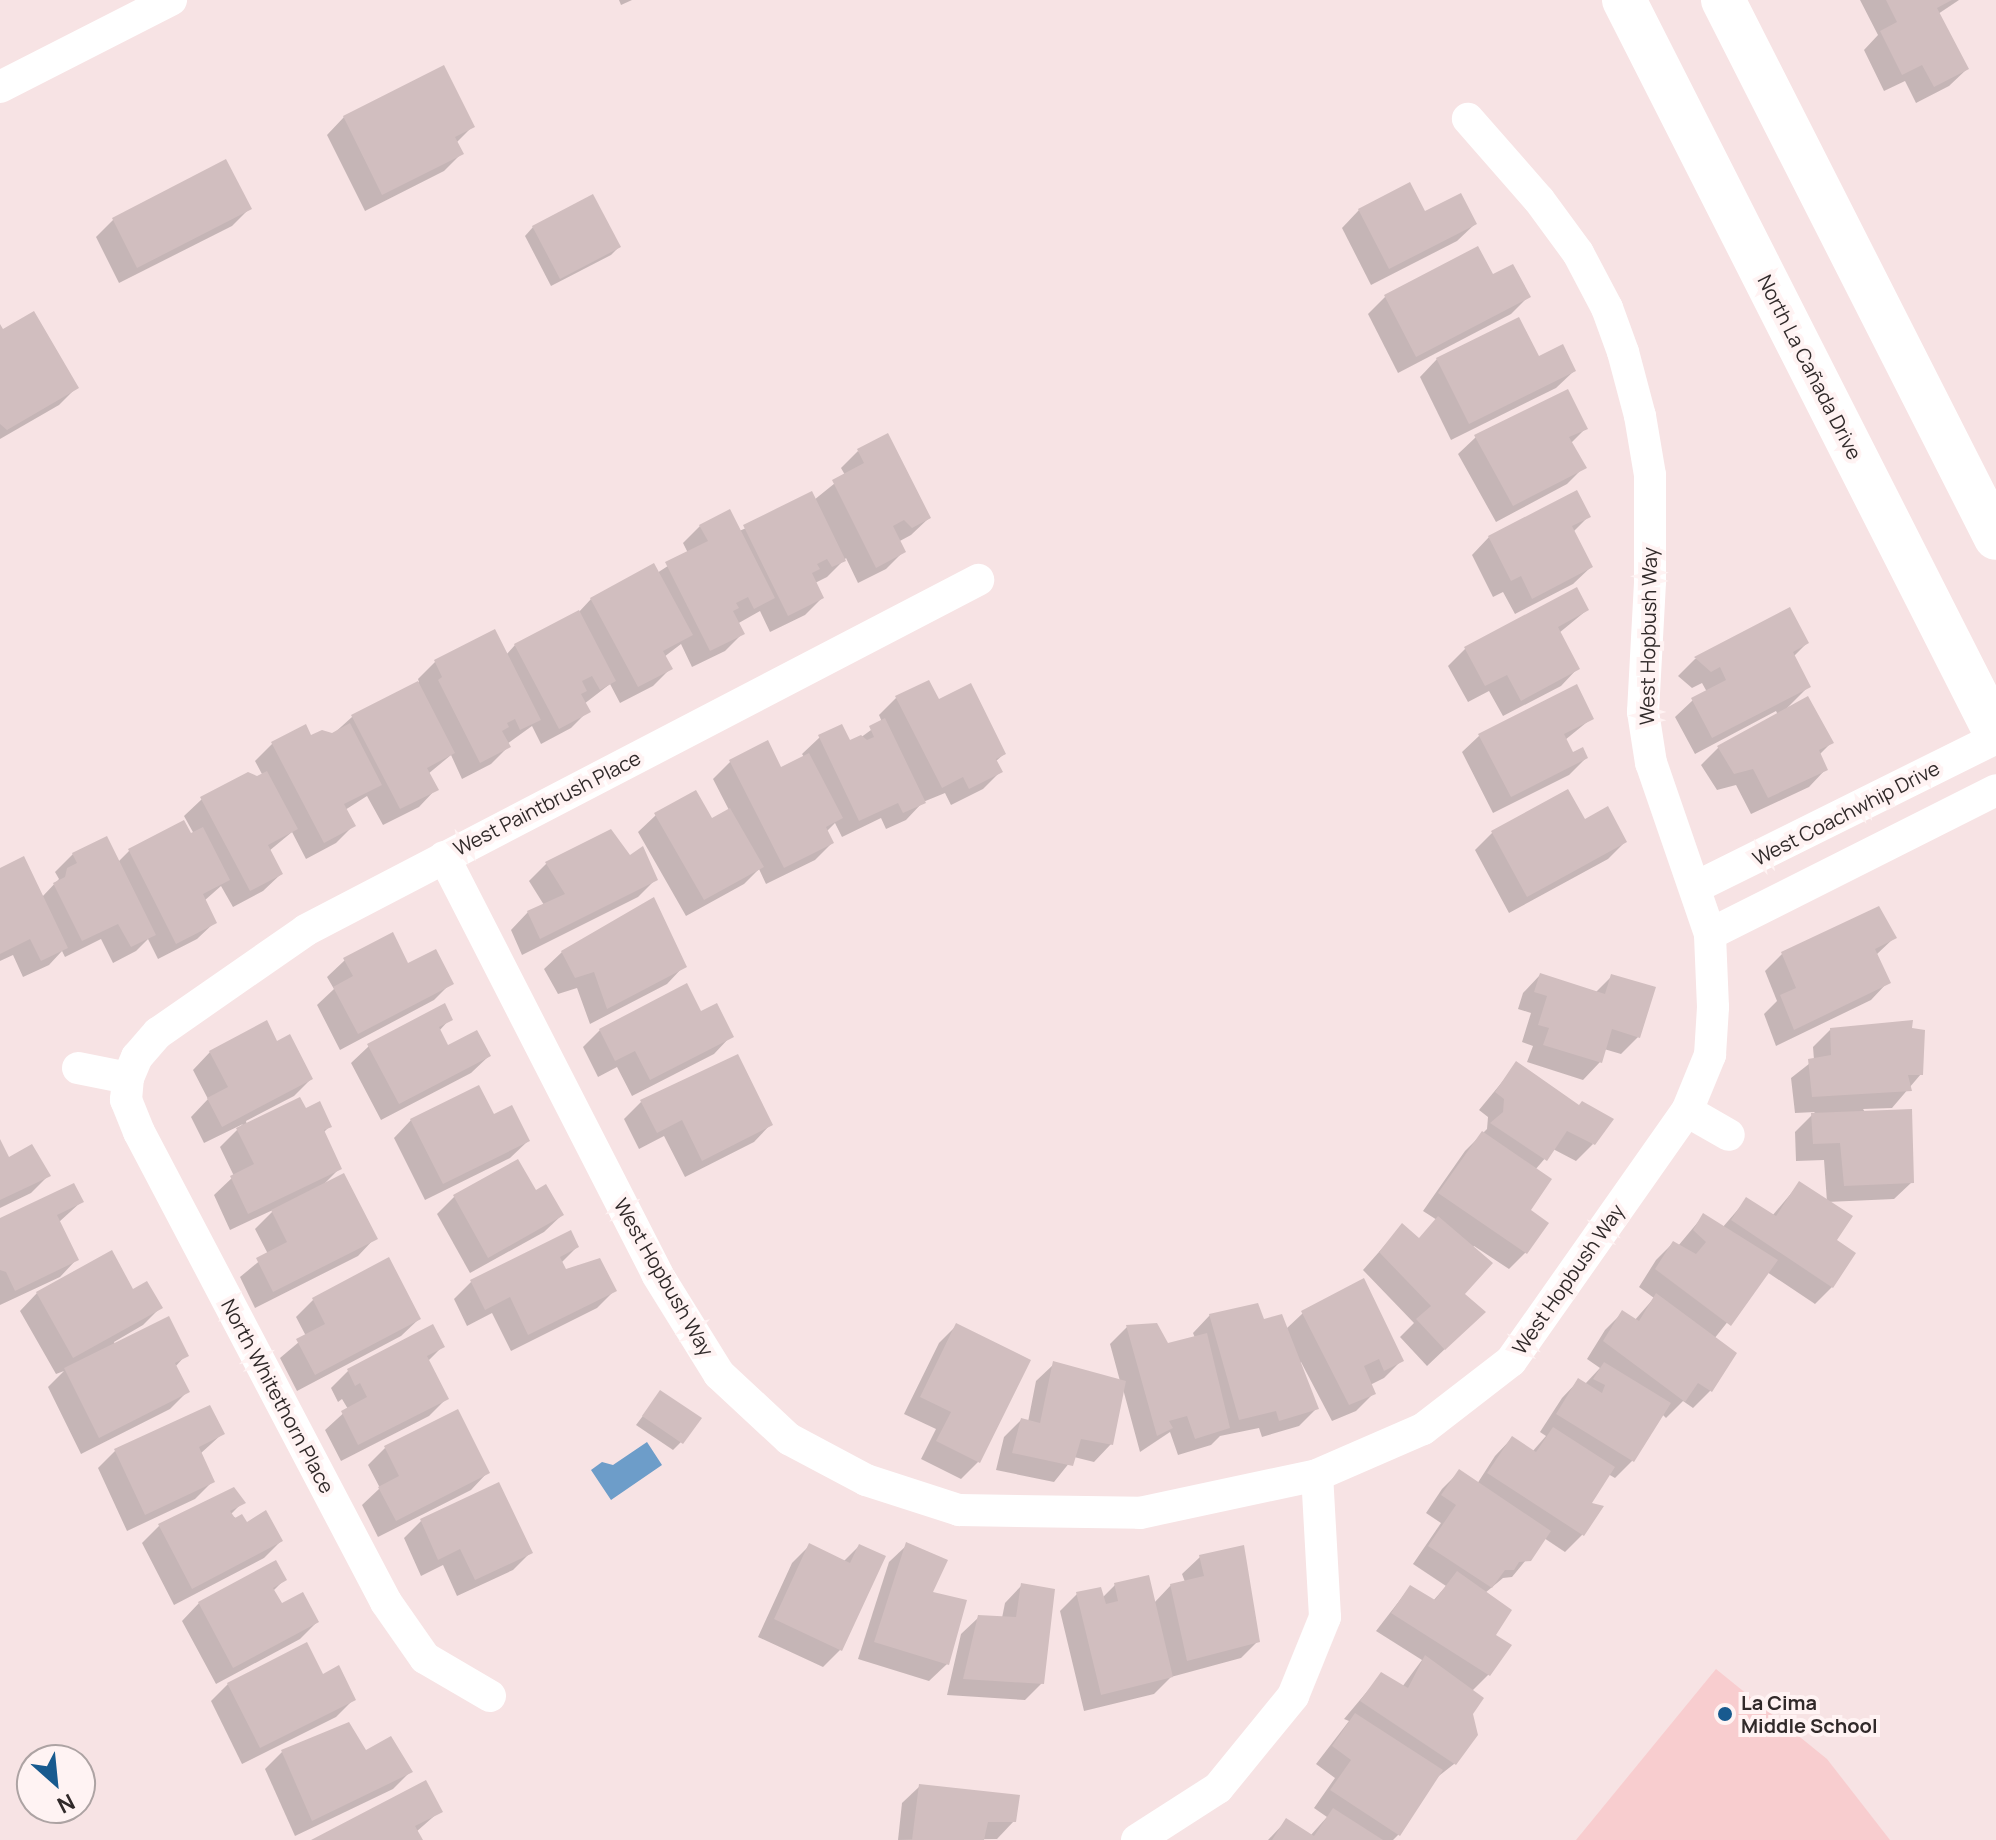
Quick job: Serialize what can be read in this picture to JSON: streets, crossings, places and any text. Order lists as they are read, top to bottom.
{
  "streets": {
    "main road": ["North La Cañada Drive"],
    "street": [
      "West Hopbush Way",
      "West Paintbrush Place",
      "West Coachwhip Drive",
      "North Whitethorn Place"
    ]
  },
  "crossings": [
    ["North La Cañada Drive", "West Coachwhip Drive"],
    ["West Hopbush Way", "West Paintbrush Place"],
    ["West Hopbush Way", "West Coachwhip Drive"],
    ["West Paintbrush Place", "North Whitethorn Place"]
  ],
  "places": ["La Cima Middle School"],
  "north": "bottom right"
}
